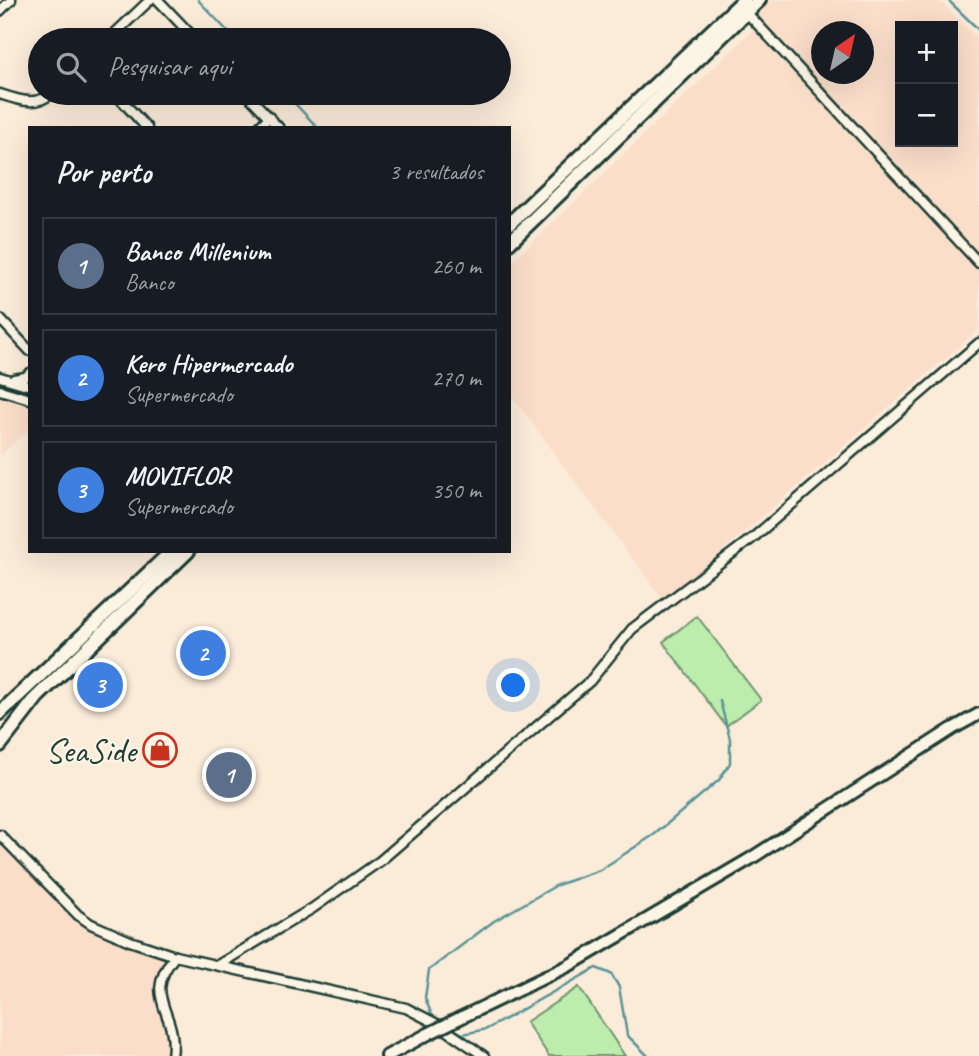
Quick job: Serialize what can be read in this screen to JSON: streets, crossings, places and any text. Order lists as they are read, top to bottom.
{
  "places": {
    "shop": ["SeaSide"]
  },
  "north": "top right",
  "page": {
    "map_buttons": ["+", "−"],
    "search": "Pesquisar aqui",
    "heading": ["Por perto", "3 resultados"],
    "list": [
      {
        "mark": "1",
        "name": "Banco Millenium",
        "note": "Banco",
        "value": "260 m"
      },
      {
        "mark": "2",
        "name": "Kero Hipermercado",
        "note": "Supermercado",
        "value": "270 m"
      },
      {
        "mark": "3",
        "name": "MOVIFLOR",
        "note": "Supermercado",
        "value": "350 m"
      }
    ],
    "pins": ["2", "3", "1"]
  }
}
